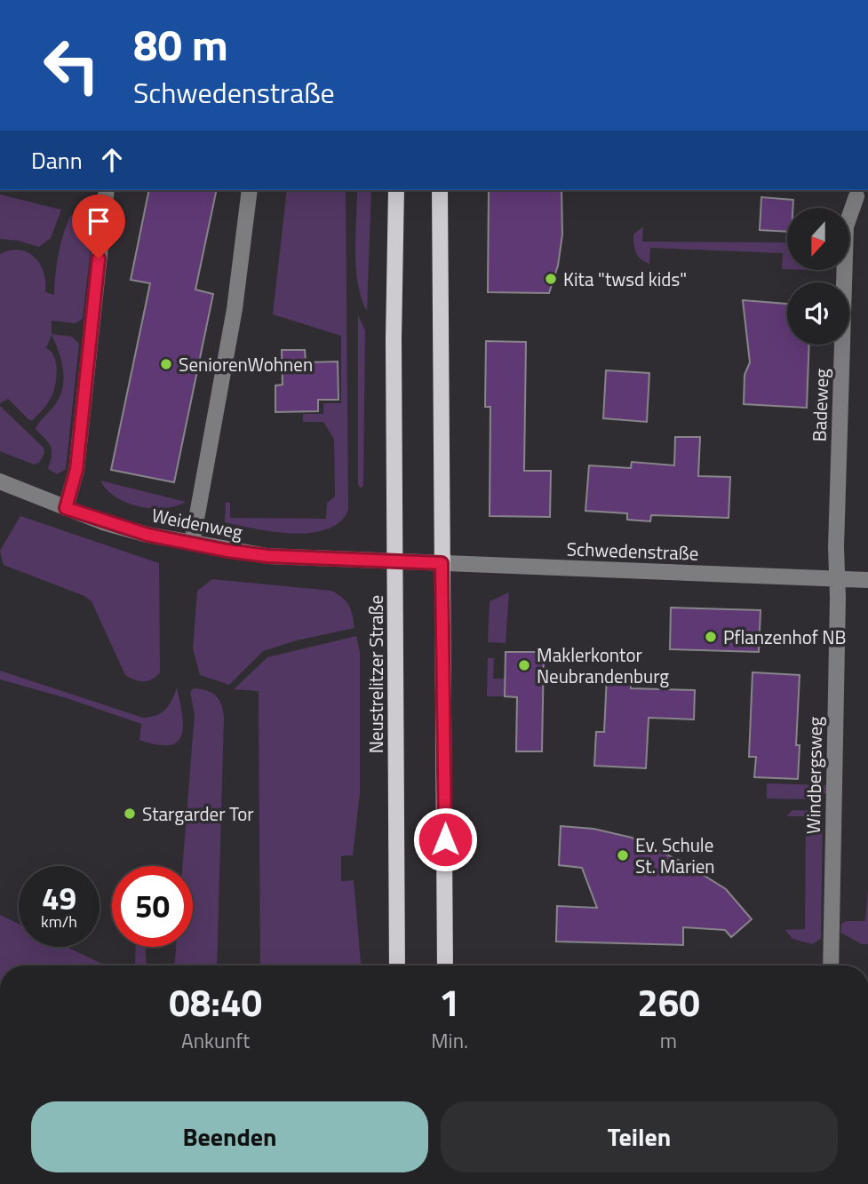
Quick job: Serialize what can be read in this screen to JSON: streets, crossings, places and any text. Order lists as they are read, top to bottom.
{
  "streets": {
    "main road": ["Neustrelitzer Straße"],
    "street": [
      "Badeweg",
      "Weidenweg",
      "Schwedenstraße",
      "Windbergsweg"
    ]
  },
  "crossings": [
    ["Badeweg", "Schwedenstraße"],
    ["Badeweg", "Windbergsweg"],
    ["Weidenweg", "Schwedenstraße"],
    ["Weidenweg", "Neustrelitzer Straße"],
    ["Schwedenstraße", "Neustrelitzer Straße"],
    ["Schwedenstraße", "Windbergsweg"]
  ],
  "places": [
    "Kita \"twsd kids\"",
    "SeniorenWohnen",
    "Pflanzenhof NB",
    "Maklerkontor Neubrandenburg",
    "Stargarder Tor",
    "Ev. Schule St. Marien"
  ],
  "north": "bottom",
  "page": {
    "turn": ["80 m", "Schwedenstraße"],
    "then": "Dann",
    "speed": "49 km/h",
    "limit": "50",
    "eta": [
      "08:40",
      "Ankunft",
      "1",
      "Min.",
      "260",
      "m"
    ],
    "buttons": ["Beenden", "Teilen"]
  }
}
